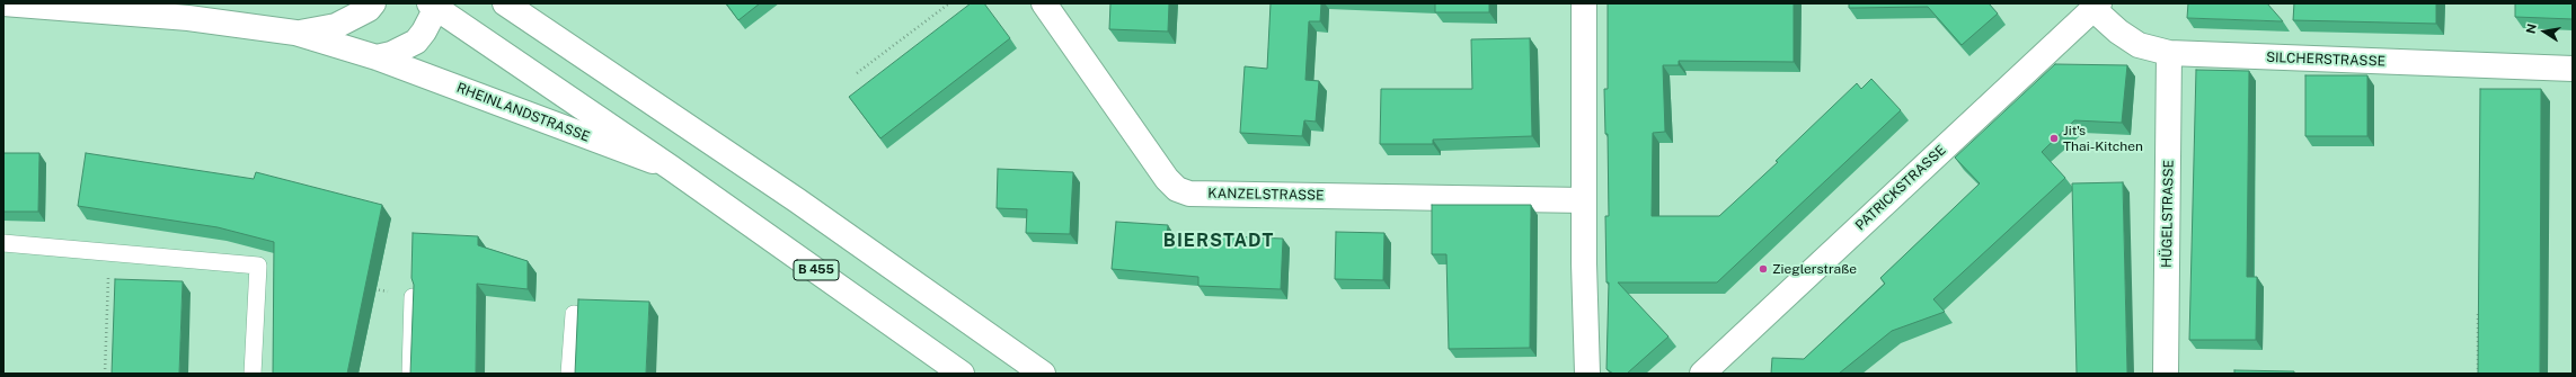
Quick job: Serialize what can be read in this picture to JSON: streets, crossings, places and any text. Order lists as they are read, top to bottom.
{
  "streets": {
    "street": [
      "SILCHERSTRASSE",
      "RHEINLANDSTRASSE",
      "PATRICKSTRASSE",
      "KANZELSTRASSE",
      "HÜGELSTRASSE",
      "B 455"
    ]
  },
  "crossings": [
    ["SILCHERSTRASSE", "PATRICKSTRASSE"],
    ["SILCHERSTRASSE", "HÜGELSTRASSE"],
    ["RHEINLANDSTRASSE", "B 455"]
  ],
  "districts": ["BIERSTADT"],
  "places": ["Jit's Thai-Kitchen", "Zieglerstraße"],
  "north": "left"
}
